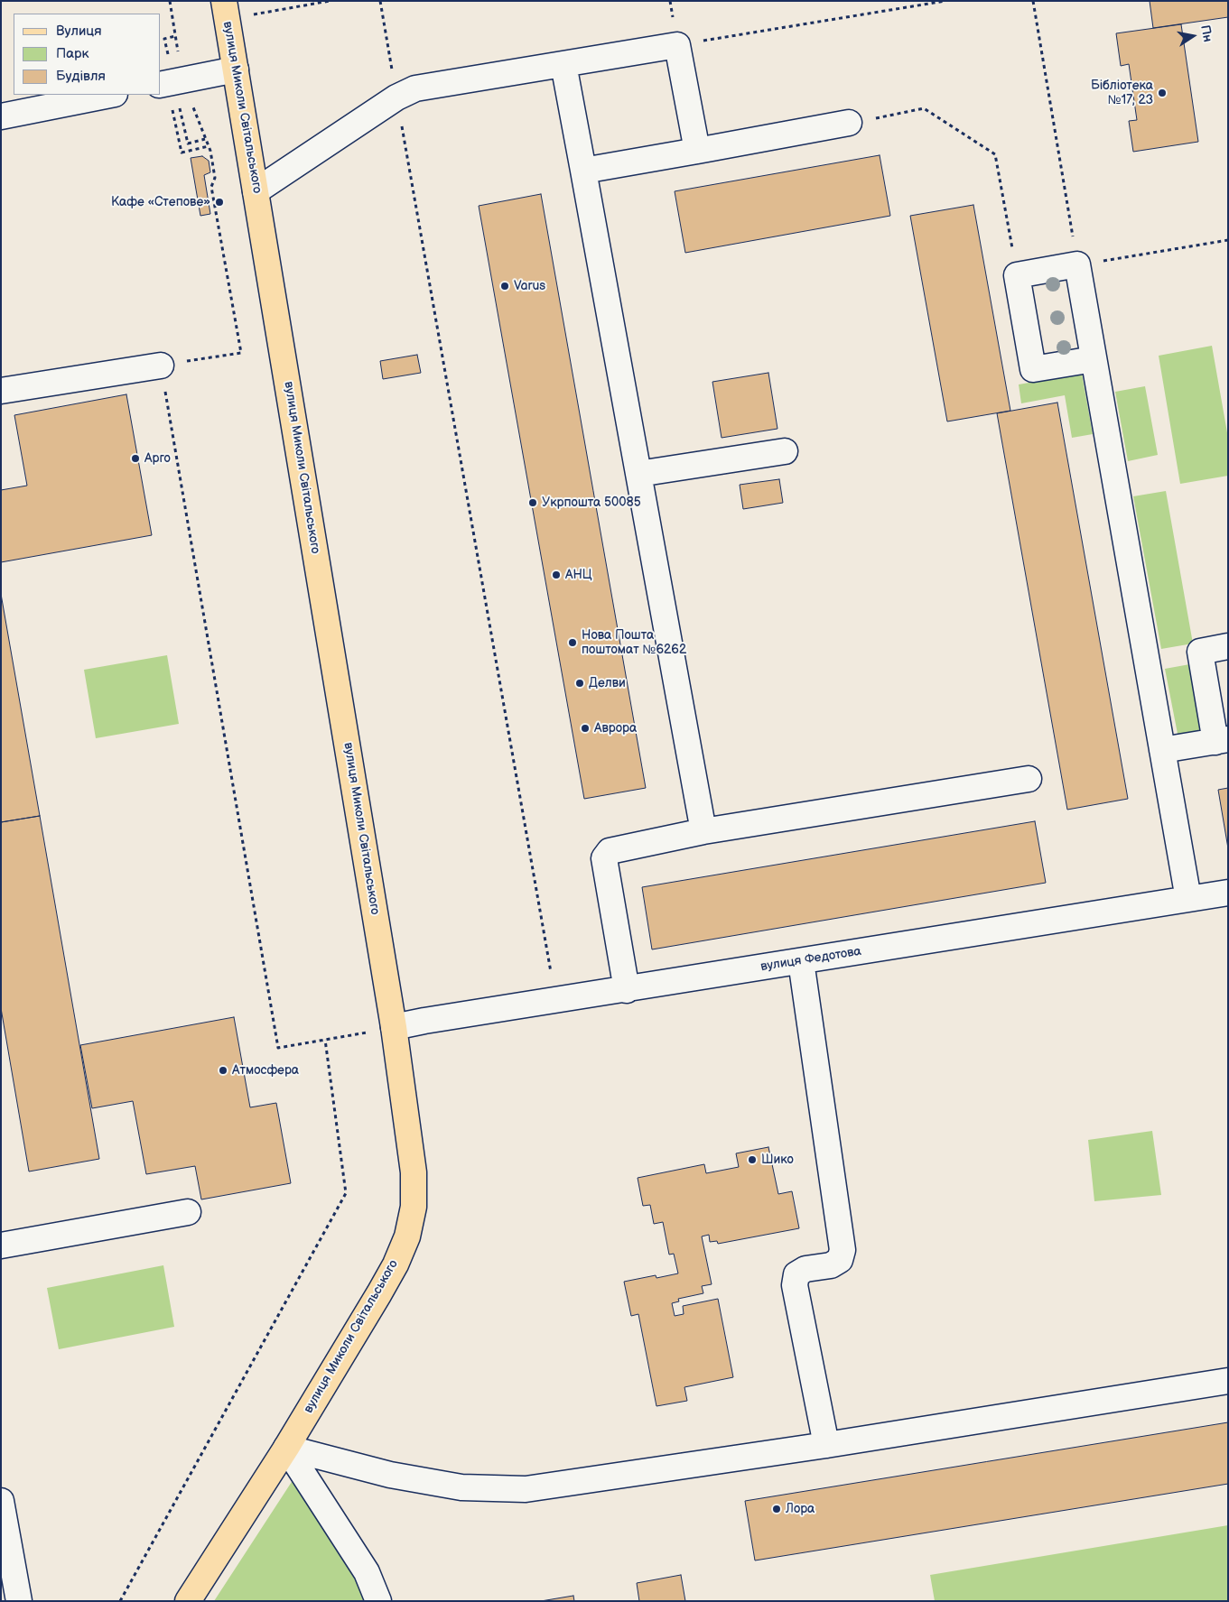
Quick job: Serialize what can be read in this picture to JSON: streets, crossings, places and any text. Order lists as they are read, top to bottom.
{
  "streets": {
    "main road": ["вулиця Миколи Світальського"],
    "street": ["вулиця Федотова"]
  },
  "crossings": [
    ["вулиця Миколи Світальського", "вулиця Федотова"]
  ],
  "places": [
    "Бібліотека №17, 23",
    "Кафе «Степове»",
    "Varus",
    "Арго",
    "Укрпошта 50085",
    "АНЦ",
    "Нова Пошта поштомат №6262",
    "Делви",
    "Аврора",
    "Атмосфера",
    "Шико",
    "Лора"
  ],
  "legend": ["Вулиця", "Парк", "Будівля"],
  "north": "right"
}
